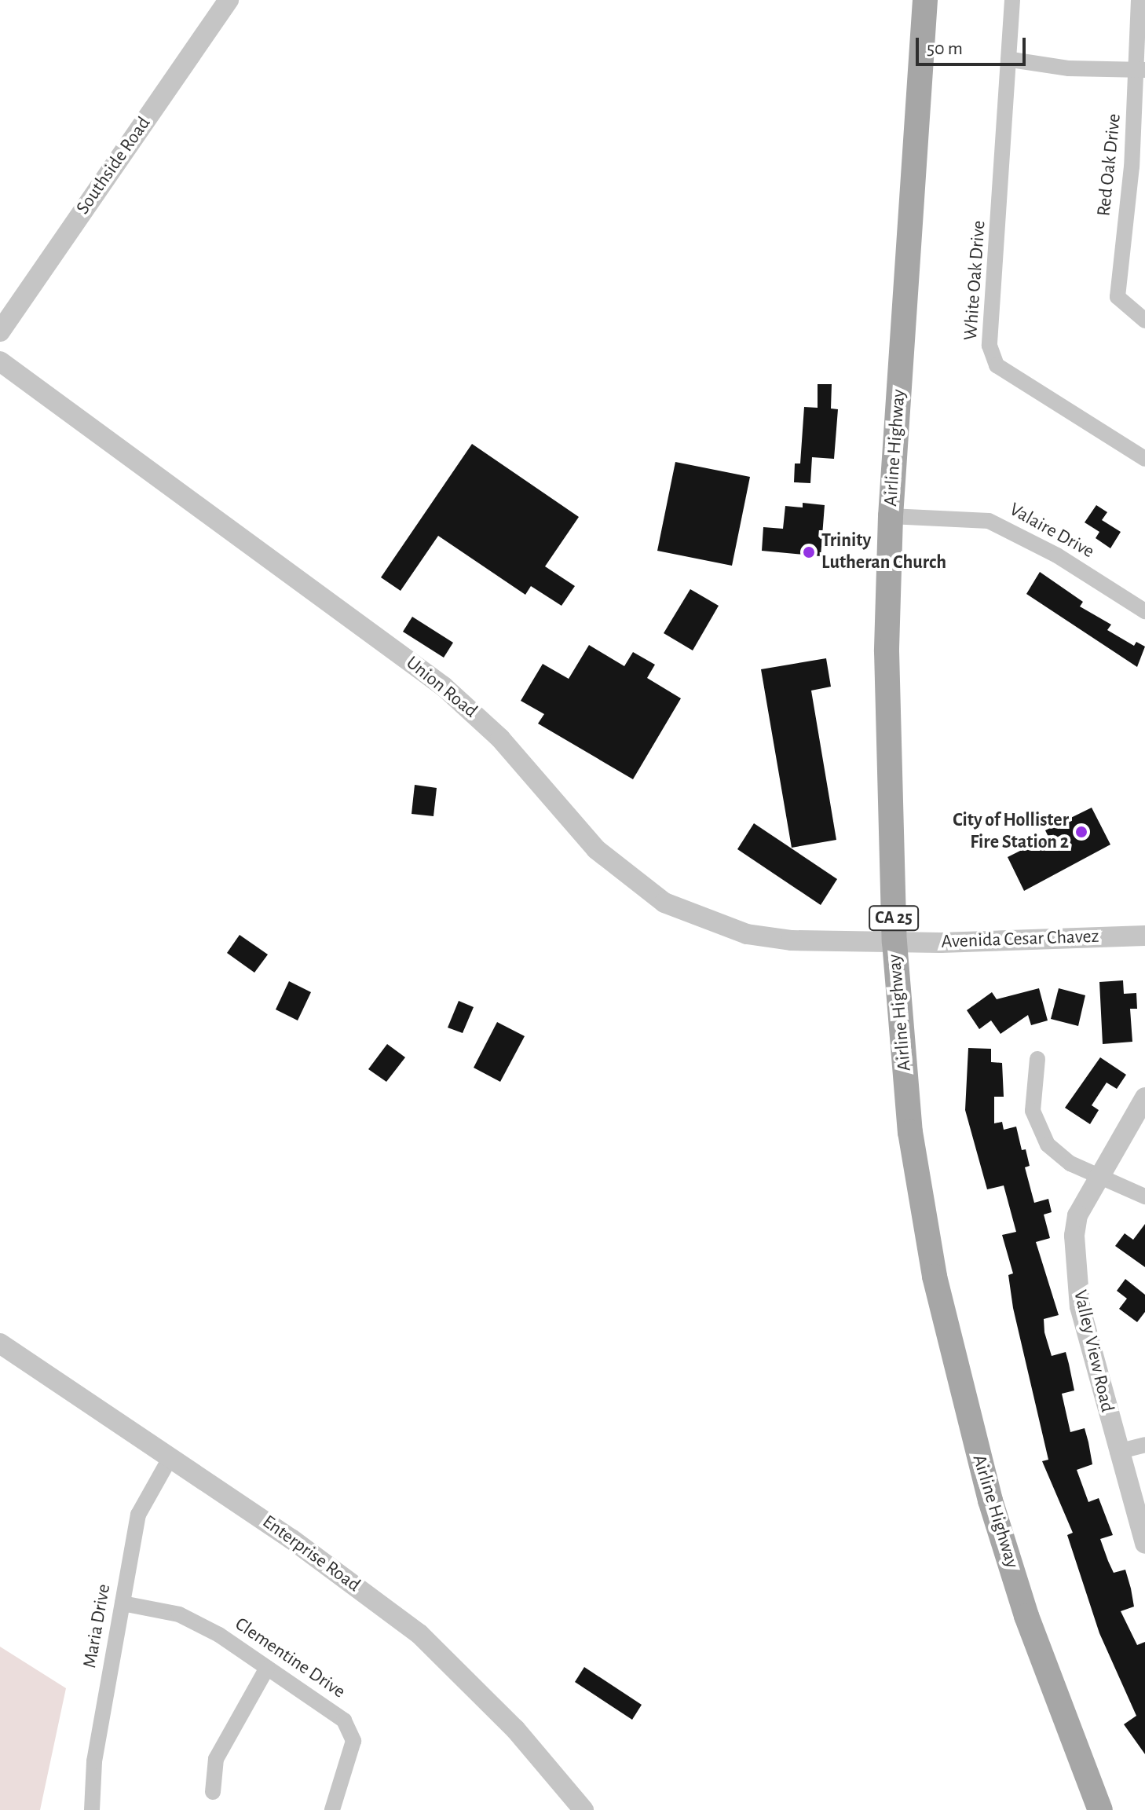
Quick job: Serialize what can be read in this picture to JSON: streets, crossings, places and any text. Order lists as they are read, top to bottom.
{
  "streets": {
    "main road": ["Airline Highway", "CA 25"],
    "street": [
      "Red Oak Drive",
      "Southside Road",
      "White Oak Drive",
      "Valaire Drive",
      "Union Road",
      "Avenida Cesar Chavez",
      "Valley View Road",
      "Enterprise Road",
      "Maria Drive",
      "Clementine Drive"
    ]
  },
  "crossings": [
    ["Airline Highway", "Valaire Drive"],
    ["Airline Highway", "Union Road"],
    ["Airline Highway", "Avenida Cesar Chavez"],
    ["Union Road", "Avenida Cesar Chavez"],
    ["Enterprise Road", "Maria Drive"],
    ["Maria Drive", "Clementine Drive"]
  ],
  "places": ["Trinity Lutheran Church", "City of Hollister Fire Station 2"],
  "scale_bar": "50 m"
}
